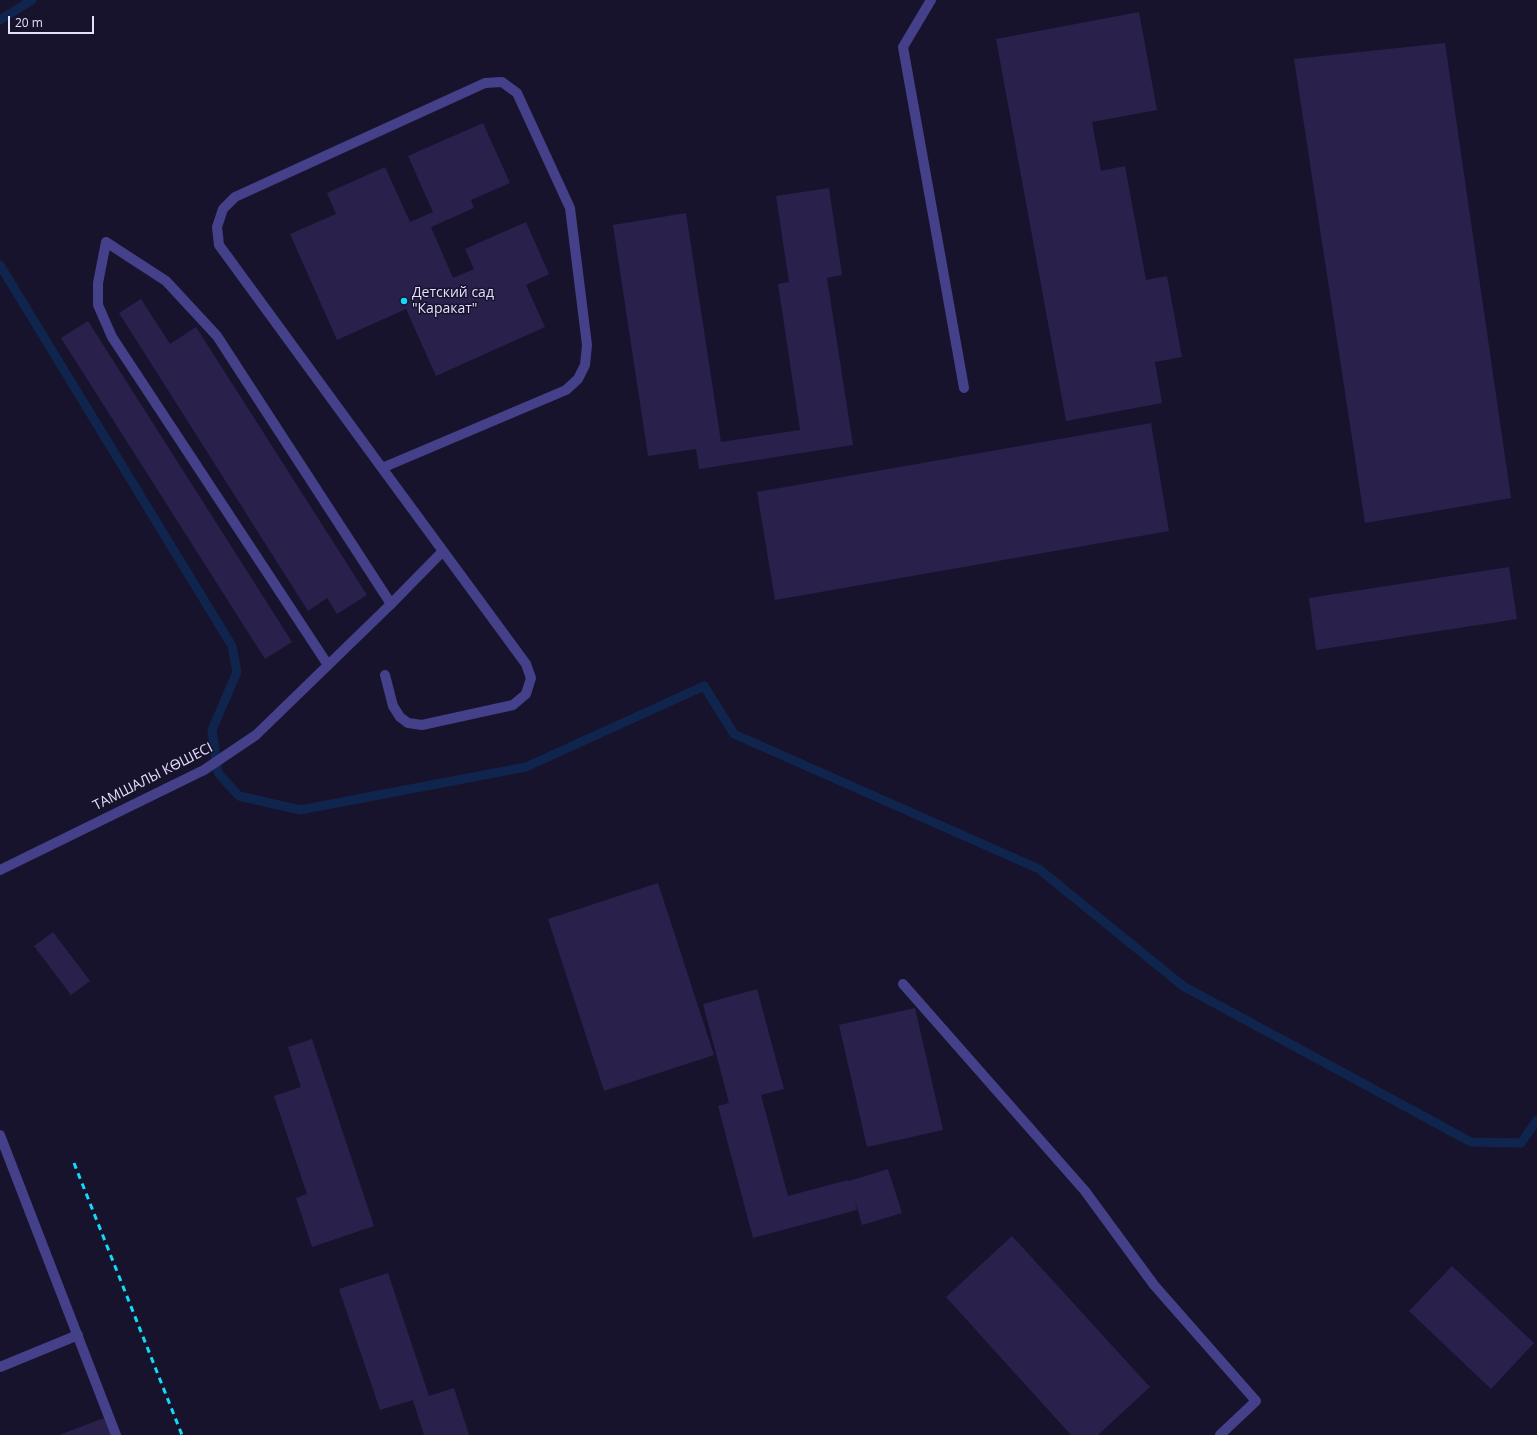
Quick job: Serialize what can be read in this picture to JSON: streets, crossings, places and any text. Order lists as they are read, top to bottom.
{
  "streets": {
    "street": ["ТАМШАЛЫ КӨШЕСІ"]
  },
  "places": ["Детский сад \"Каракат\""],
  "scale_bar": "20 m"
}
